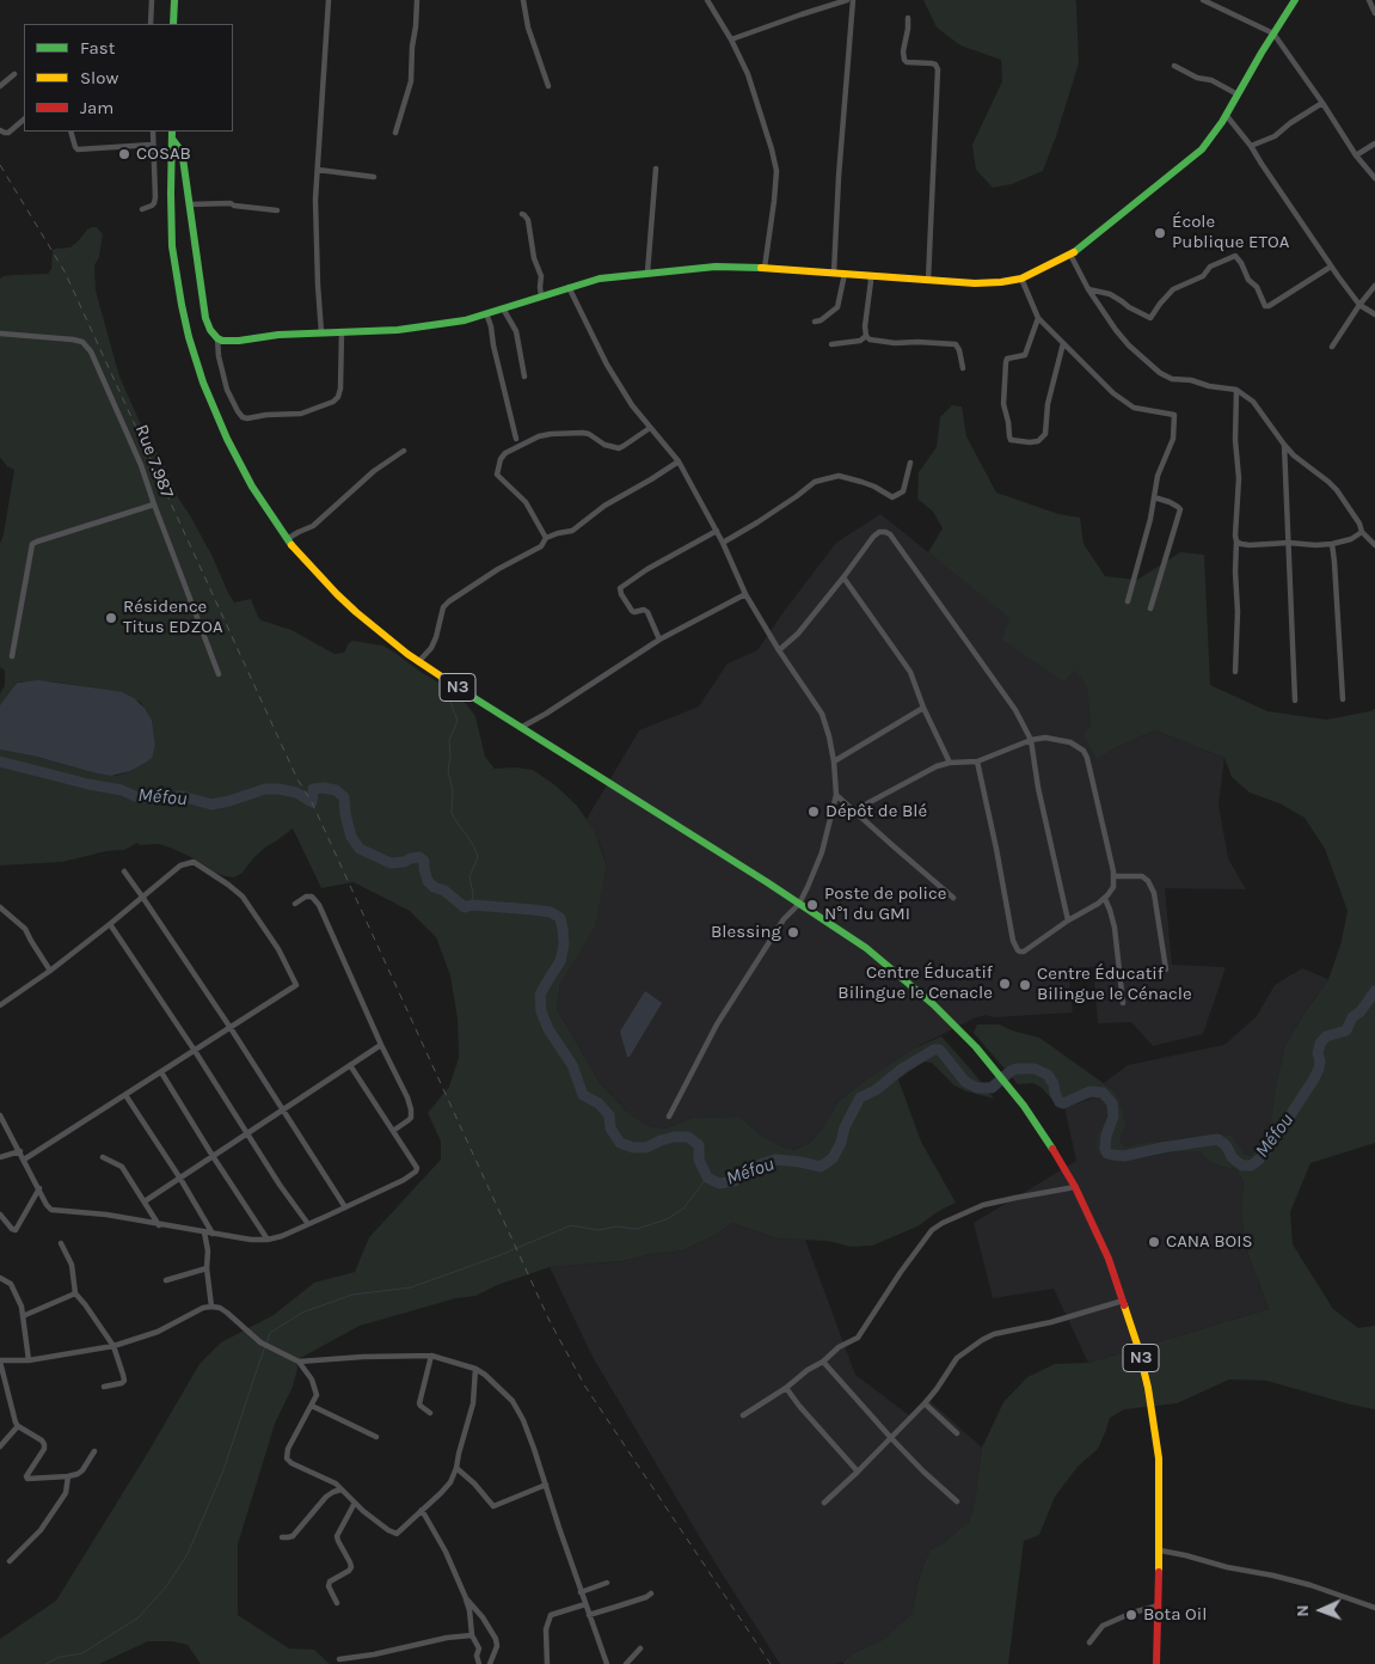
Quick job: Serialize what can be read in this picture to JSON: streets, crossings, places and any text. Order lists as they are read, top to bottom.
{
  "streets": {
    "main road": ["N3"],
    "street": ["Rue 7.987"]
  },
  "water": ["Méfou"],
  "places": [
    "COSAB",
    "École Publique ETOA",
    "Résidence Titus EDZOA",
    "Dépôt de Blé",
    "Poste de police N°1 du GMI",
    "Blessing",
    "Centre Éducatif Bilingue le Cenacle",
    "Centre Éducatif Bilingue le Cénacle",
    "CANA BOIS",
    "Bota Oil"
  ],
  "legend": ["Fast", "Slow", "Jam"],
  "north": "left"
}
